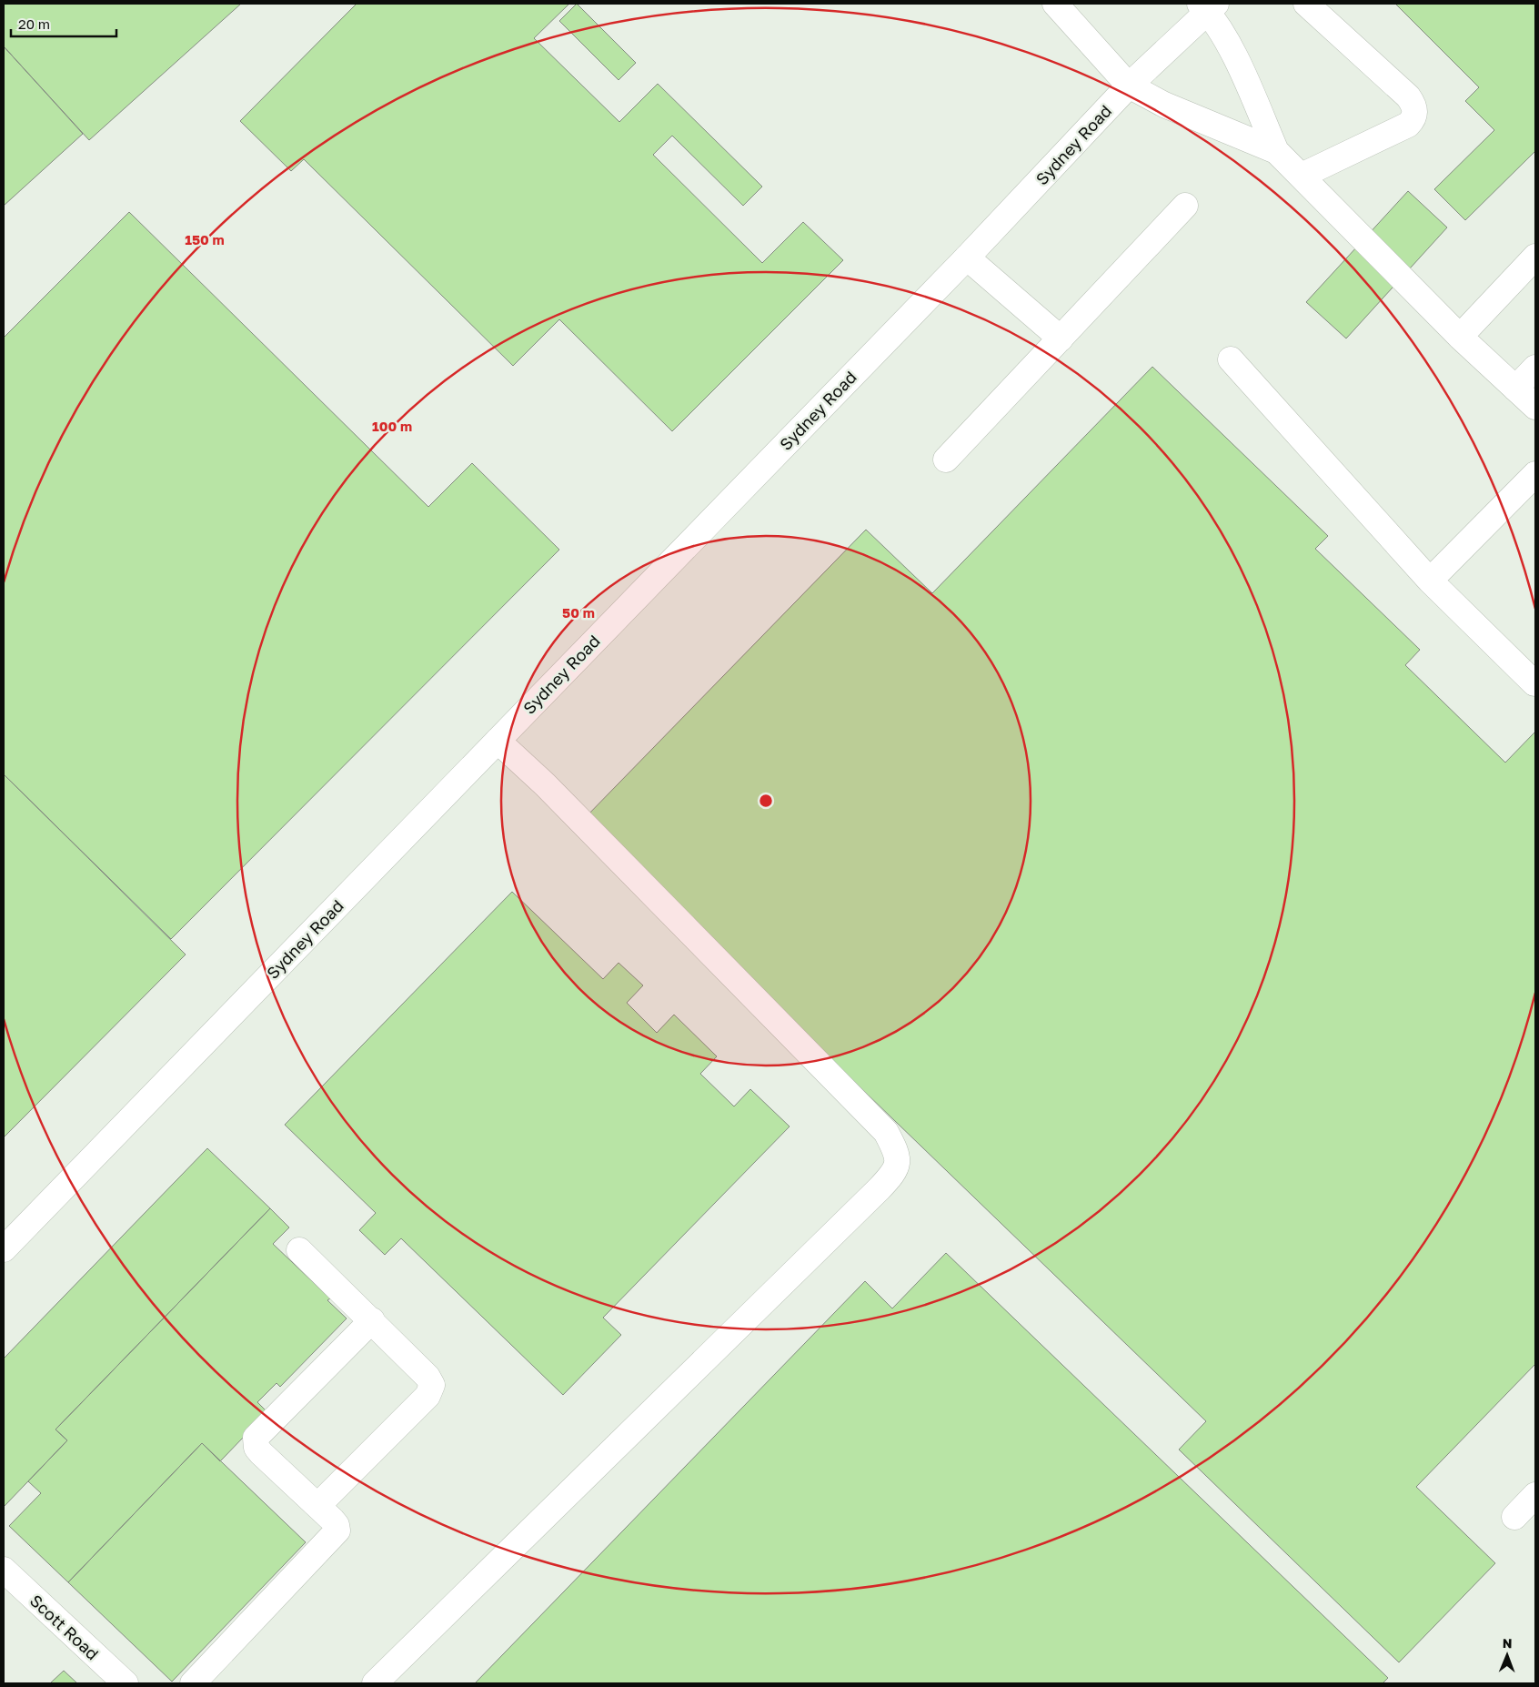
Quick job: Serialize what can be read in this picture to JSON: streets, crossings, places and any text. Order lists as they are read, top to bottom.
{
  "streets": {
    "main road": ["Sydney Road", "Scott Road"]
  },
  "scale_bar": "20 m",
  "north": "top",
  "rings": ["150 m", "100 m", "50 m"]
}
